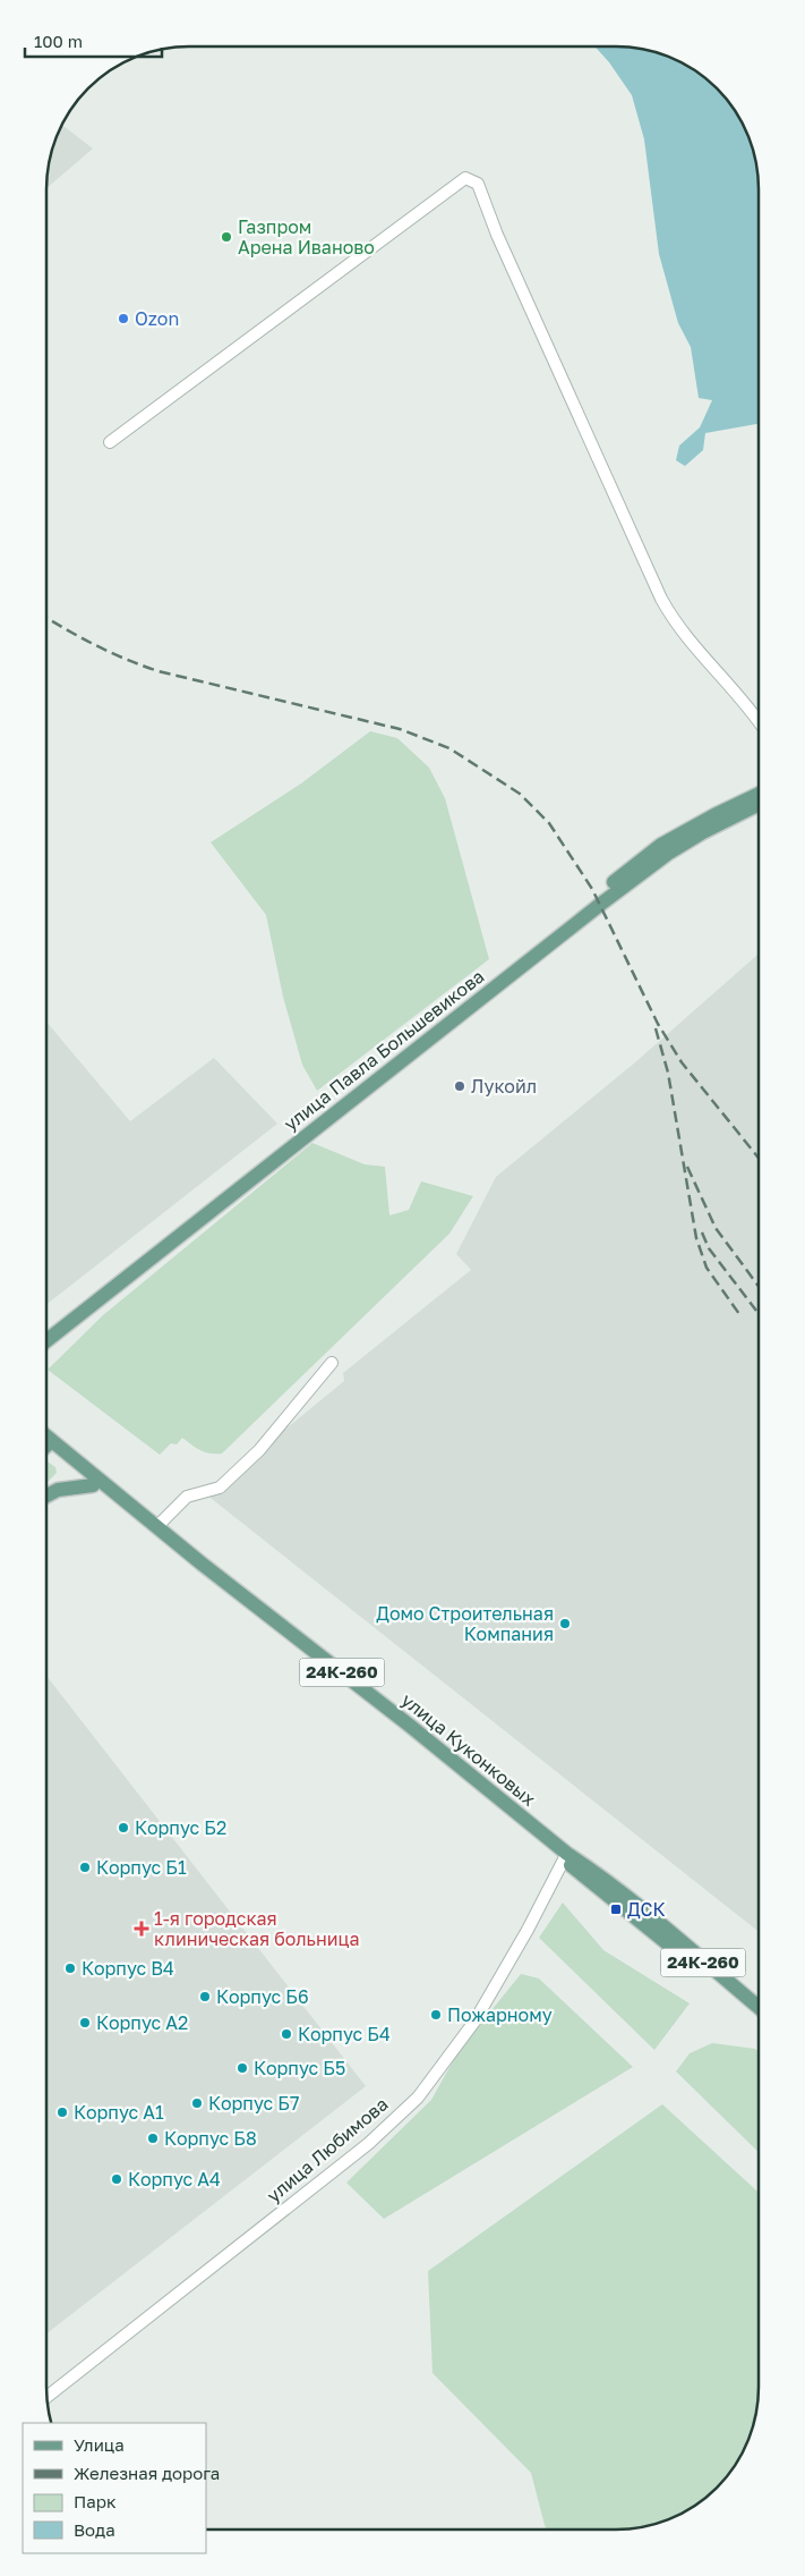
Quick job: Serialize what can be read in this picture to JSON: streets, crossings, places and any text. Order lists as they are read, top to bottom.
{
  "streets": {
    "main road": ["улица Павла Большевикова", "24К-260", "улица Куконковых"],
    "street": ["улица Любимова"]
  },
  "crossings": [
    ["улица Куконковых", "улица Любимова"]
  ],
  "places": {
    "other": [
      "Газпром Арена Иваново",
      "Ozon",
      "Лукойл",
      "Домо Строительная Компания",
      "Корпус Б2",
      "Корпус Б1",
      "Корпус В4",
      "Корпус Б6",
      "Пожарному",
      "Корпус А2",
      "Корпус Б4",
      "Корпус Б5",
      "Корпус Б7",
      "Корпус А1",
      "Корпус Б8",
      "Корпус А4"
    ],
    "transit": ["ДСК"],
    "health": ["1-я городская клиническая больница"]
  },
  "legend": [
    "Улица",
    "Железная дорога",
    "Парк",
    "Вода"
  ],
  "scale_bar": "100 m"
}
